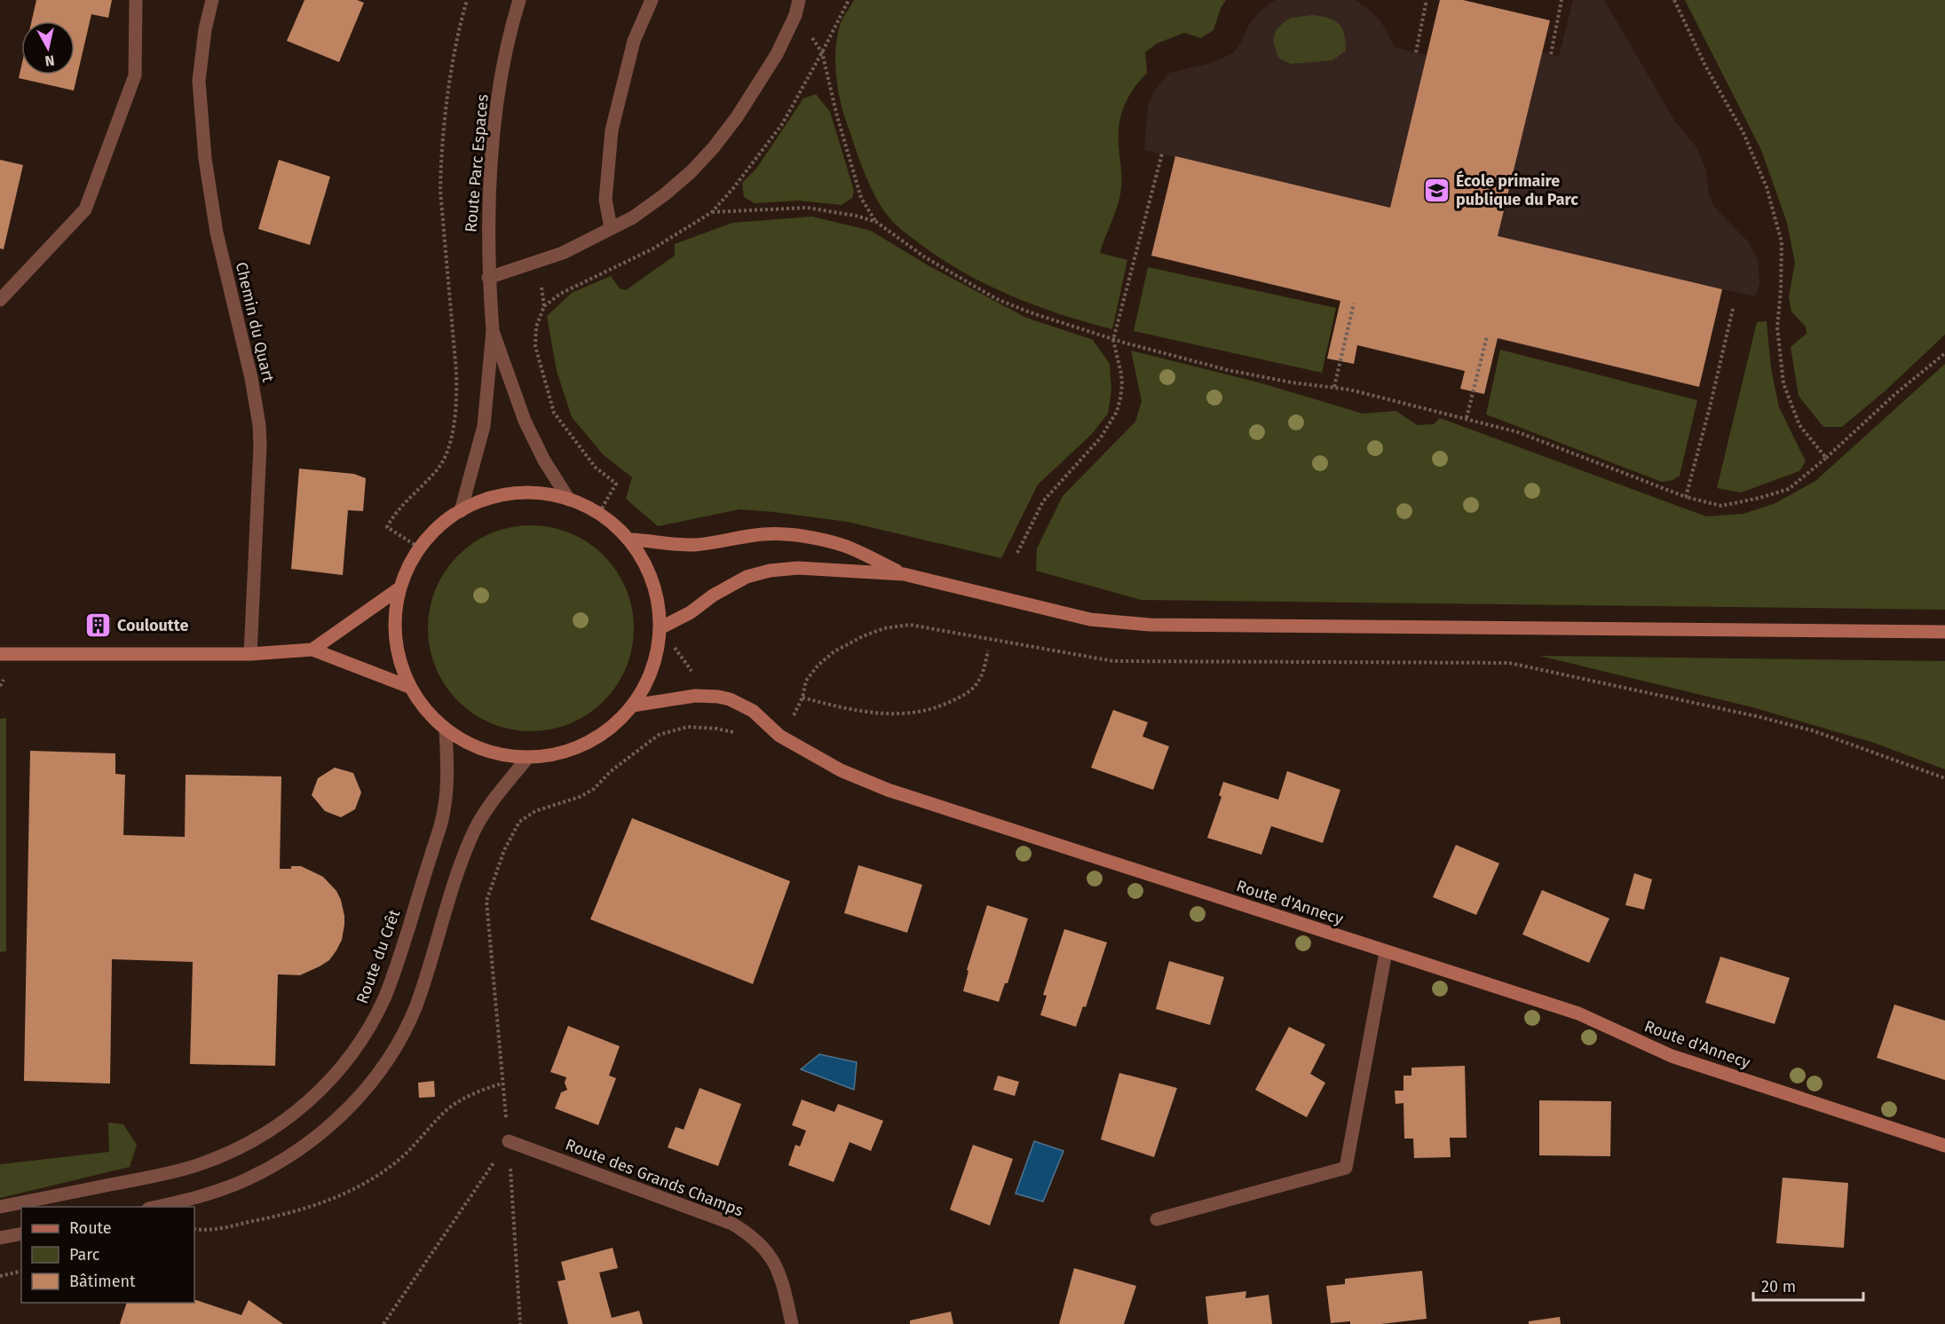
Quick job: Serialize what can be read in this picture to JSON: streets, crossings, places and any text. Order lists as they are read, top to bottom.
{
  "streets": {
    "main road": ["Route d'Annecy"],
    "street": [
      "Route Parc Espaces",
      "Chemin du Quart",
      "Route du Crêt",
      "Route des Grands Champs"
    ]
  },
  "places": {
    "school or university": ["École primaire publique du Parc"],
    "building": ["Couloutte"]
  },
  "legend": ["Route", "Parc", "Bâtiment"],
  "scale_bar": "20 m",
  "north": "bottom"
}
